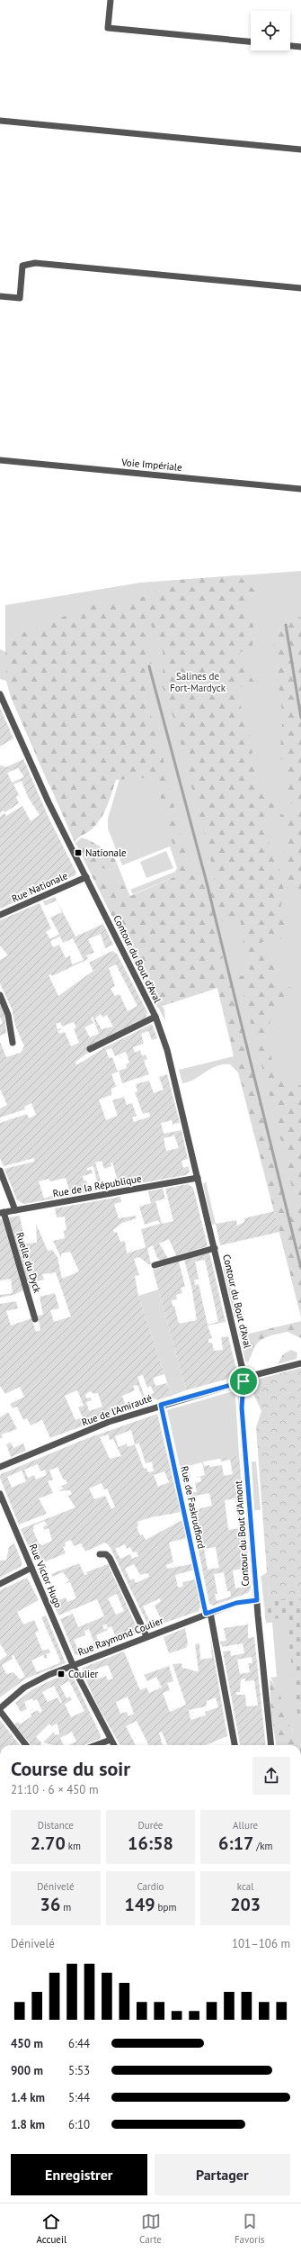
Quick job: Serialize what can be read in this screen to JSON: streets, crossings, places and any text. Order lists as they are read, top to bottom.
{
  "streets": {
    "street": [
      "Voie Impériale",
      "Rue Nationale",
      "Contour du Bout d'Aval",
      "Rue de la République",
      "Ruelle du Dyck",
      "Rue de l'Amirauté",
      "Rue de Faskrudfiord",
      "Contour du Bout d'Amont",
      "Rue Victor Hugo",
      "Rue Raymond Coulier"
    ]
  },
  "crossings": [
    ["Rue Nationale", "Contour du Bout d'Aval"],
    ["Contour du Bout d'Aval", "Rue de la République"],
    ["Contour du Bout d'Aval", "Rue de l'Amirauté"],
    ["Contour du Bout d'Aval", "Contour du Bout d'Amont"],
    ["Rue de la République", "Ruelle du Dyck"],
    ["Rue de l'Amirauté", "Rue de Faskrudfiord"],
    ["Rue de l'Amirauté", "Contour du Bout d'Amont"],
    ["Rue de Faskrudfiord", "Rue Raymond Coulier"],
    ["Contour du Bout d'Amont", "Rue Raymond Coulier"],
    ["Rue Victor Hugo", "Rue Raymond Coulier"]
  ],
  "parks": ["Salines de Fort-Mardyck"],
  "places": {
    "transit": ["Nationale", "Coulier"]
  },
  "page": {
    "heading": ["Course du soir", "21:10 · 6 × 450 m"],
    "stats": [
      ["Distance", "2.70 km"],
      ["Durée", "16:58"],
      ["Allure", "6:17 /km"],
      ["Dénivelé", "36 m"],
      ["Cardio", "149 bpm"],
      ["kcal", "203"]
    ],
    "chart": ["Dénivelé", "101–106 m"],
    "list": [
      {
        "name": "450 m",
        "note": "6:44"
      },
      {
        "name": "900 m",
        "note": "5:53"
      },
      {
        "name": "1.4 km",
        "note": "5:44"
      },
      {
        "name": "1.8 km",
        "note": "6:10"
      }
    ],
    "buttons": ["Enregistrer", "Partager"],
    "tabs": ["Accueil", "Carte", "Favoris"]
  }
}
